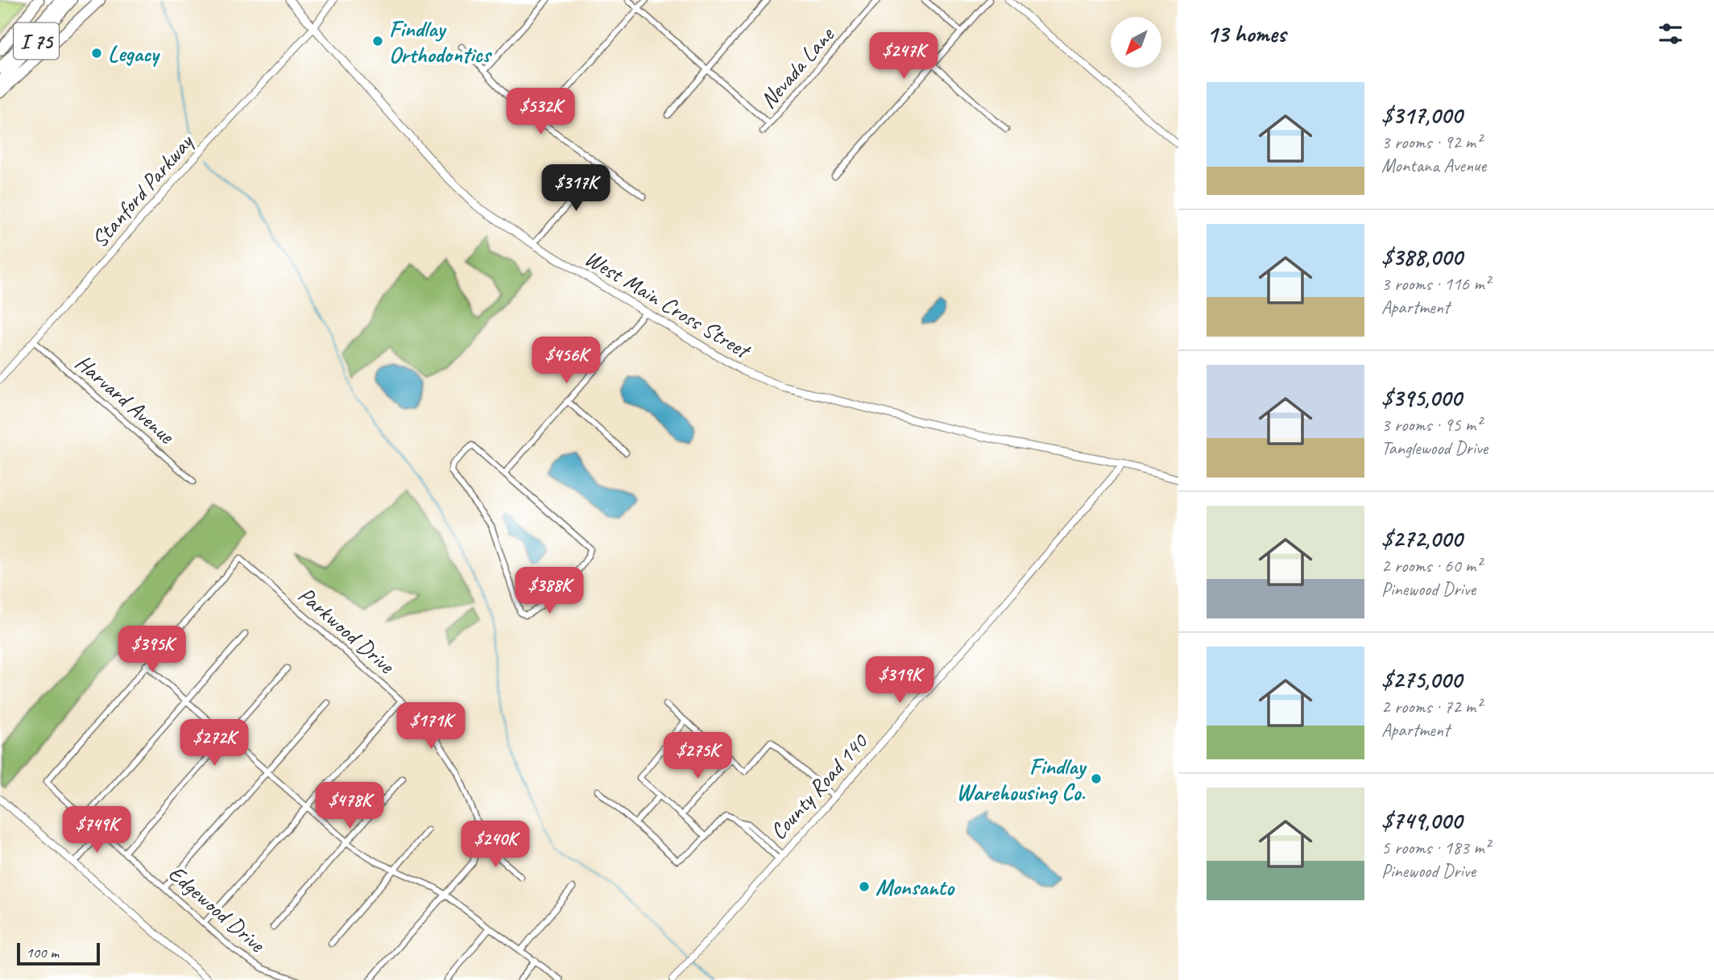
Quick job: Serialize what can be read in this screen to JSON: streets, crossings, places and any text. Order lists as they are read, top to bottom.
{
  "streets": {
    "highway": ["I 75"],
    "main road": ["West Main Cross Street"],
    "street": [
      "Nevada Lane",
      "Stanford Parkway",
      "Harvard Avenue",
      "Parkwood Drive",
      "County Road 140",
      "Edgewood Drive"
    ]
  },
  "crossings": [
    ["Stanford Parkway", "West Main Cross Street"],
    ["Stanford Parkway", "Harvard Avenue"],
    ["West Main Cross Street", "County Road 140"],
    ["Parkwood Drive", "Edgewood Drive"]
  ],
  "places": [
    "Findlay Orthodontics",
    "Legacy",
    "Findlay Warehousing Co.",
    "Monsanto"
  ],
  "scale_bar": "100 m",
  "north": "bottom left",
  "page": {
    "heading": "13 homes",
    "price": [
      "$247K",
      "$532K",
      "$317K",
      "$456K",
      "$388K",
      "$395K",
      "$319K",
      "$171K",
      "$272K",
      "$275K",
      "$478K",
      "$749K",
      "$240K"
    ],
    "list": [
      {
        "name": "$317,000",
        "note": "3 rooms · 92 m² · Montana Avenue"
      },
      {
        "name": "$388,000",
        "note": "3 rooms · 116 m² · Apartment"
      },
      {
        "name": "$395,000",
        "note": "3 rooms · 95 m² · Tanglewood Drive"
      },
      {
        "name": "$272,000",
        "note": "2 rooms · 60 m² · Pinewood Drive"
      },
      {
        "name": "$275,000",
        "note": "2 rooms · 72 m² · Apartment"
      },
      {
        "name": "$749,000",
        "note": "5 rooms · 183 m² · Pinewood Drive"
      }
    ],
    "scale": "100 m"
  }
}
